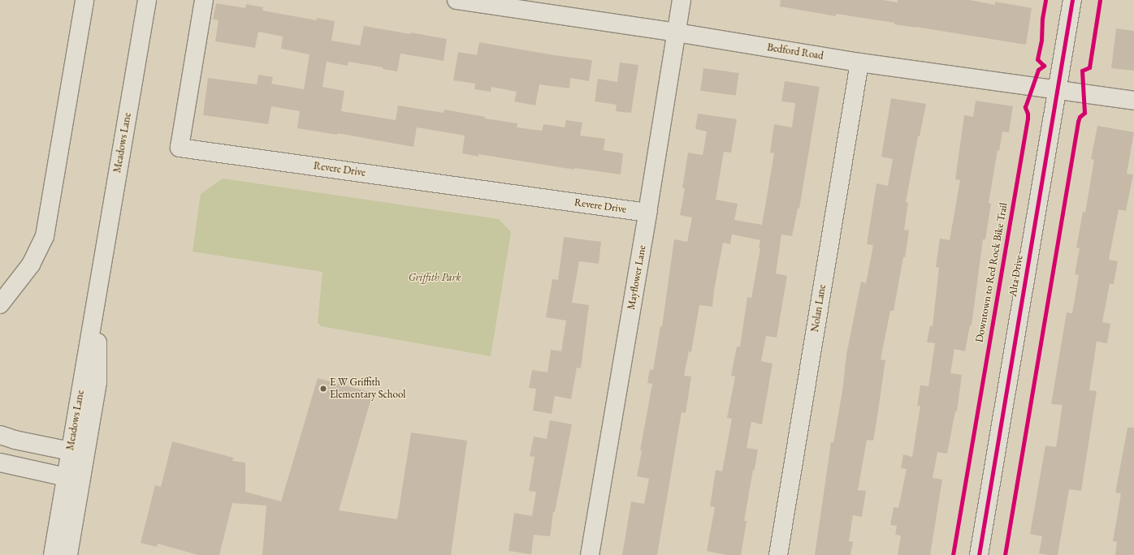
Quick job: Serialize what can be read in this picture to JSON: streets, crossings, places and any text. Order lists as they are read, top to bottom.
{
  "streets": {
    "street": [
      "Bedford Road",
      "Meadows Lane",
      "Revere Drive",
      "Alta Drive",
      "Mayflower Lane",
      "Nolan Lane"
    ],
    "cycle path": ["Downtown to Red Rock Bike Trail"]
  },
  "crossings": [
    ["Bedford Road", "Alta Drive"],
    ["Bedford Road", "Mayflower Lane"],
    ["Bedford Road", "Nolan Lane"],
    ["Revere Drive", "Mayflower Lane"]
  ],
  "parks": ["Griffith Park"],
  "places": ["E W Griffith Elementary School"]
}
